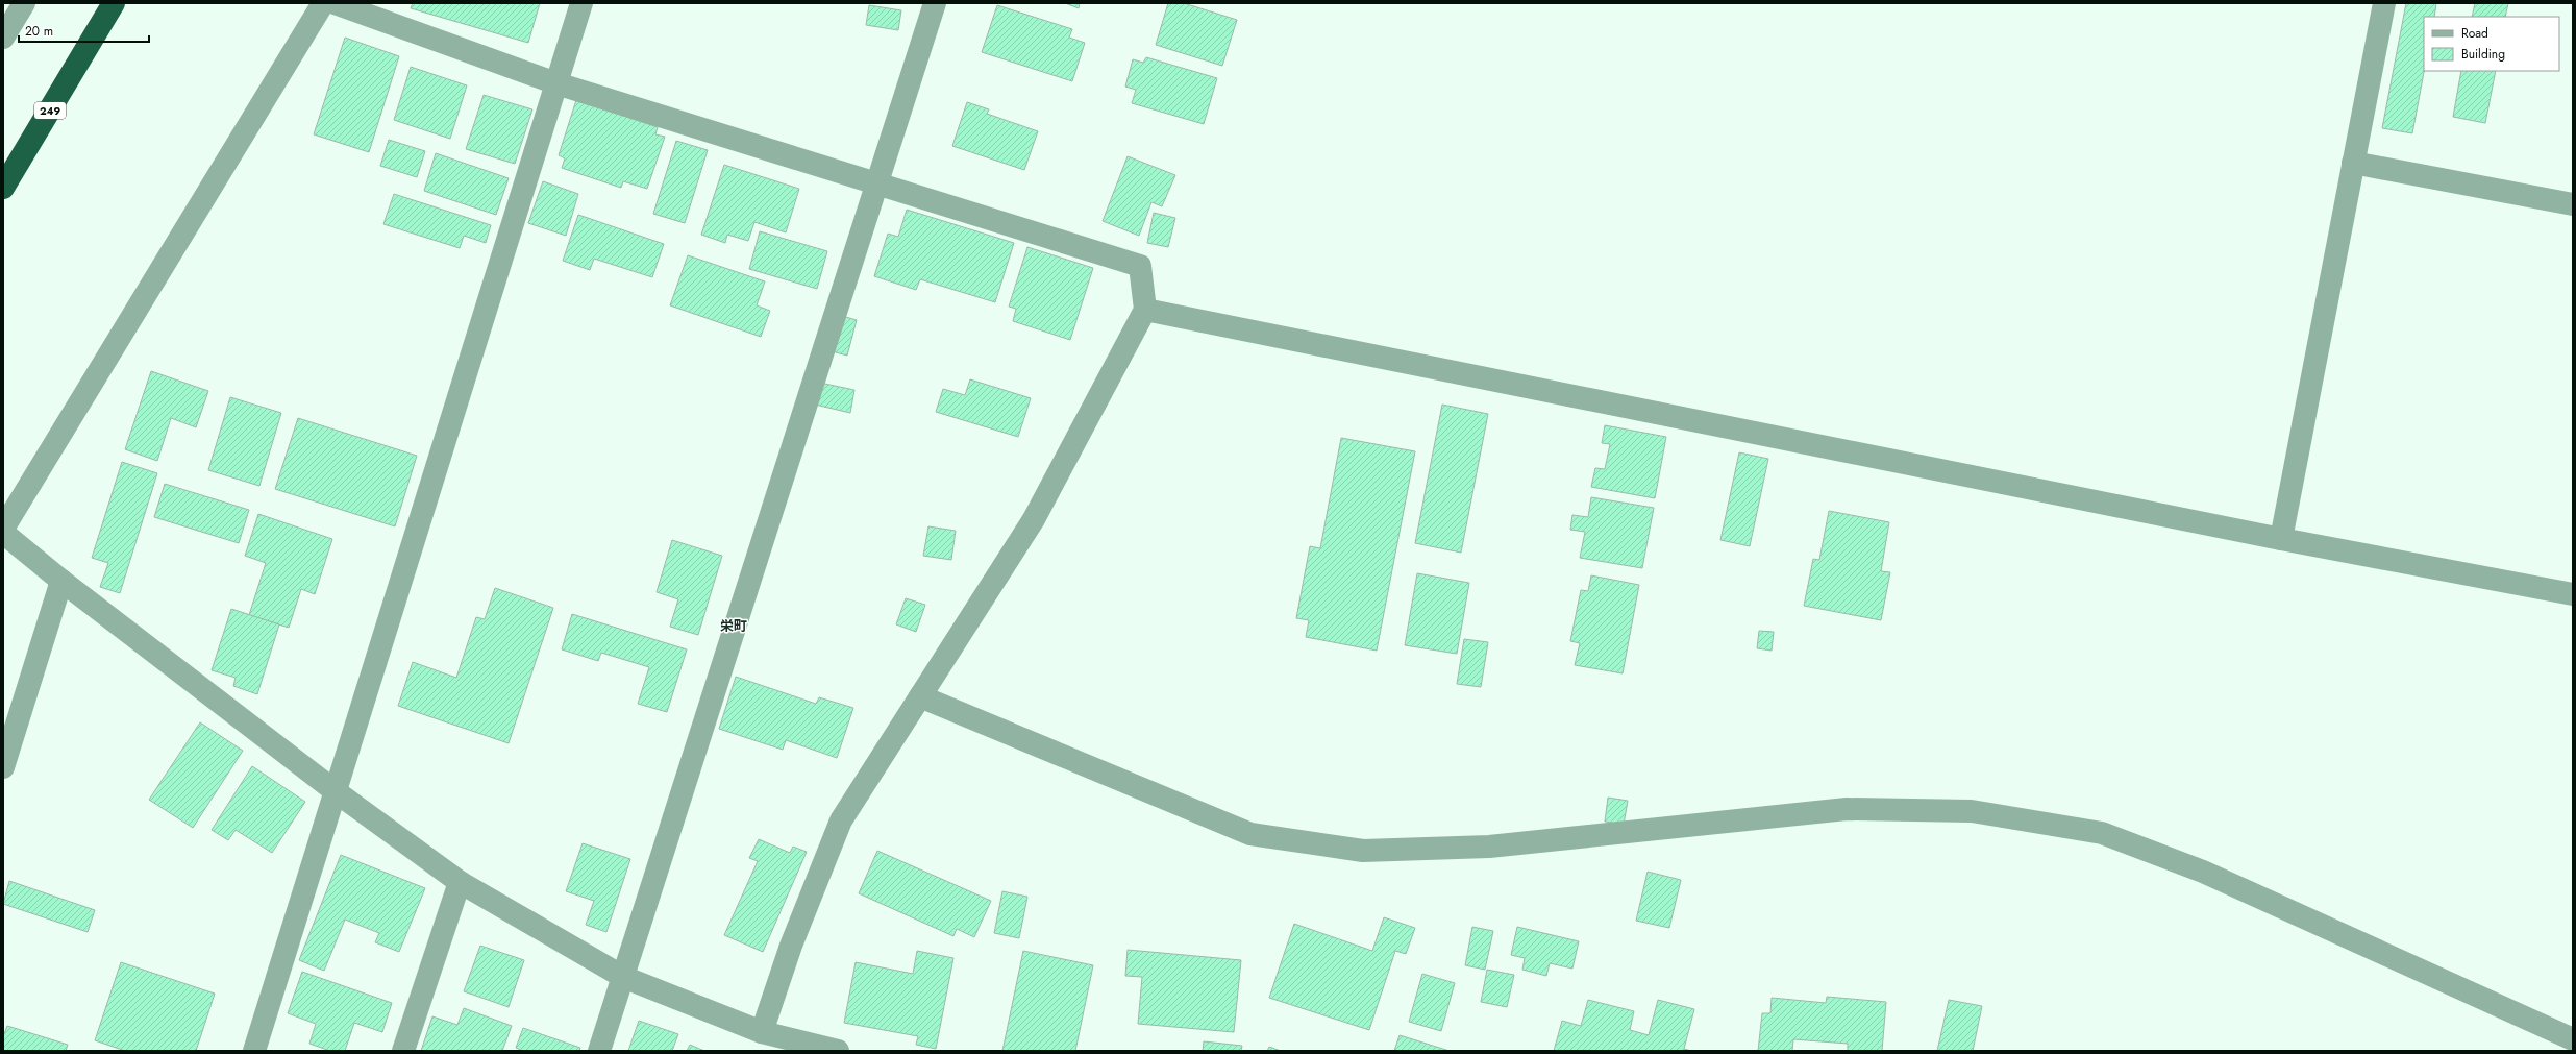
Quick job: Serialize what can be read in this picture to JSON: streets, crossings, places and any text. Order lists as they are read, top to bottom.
{
  "streets": {
    "highway": ["249"]
  },
  "districts": ["栄町"],
  "legend": ["Road", "Building"],
  "scale_bar": "20 m"
}
